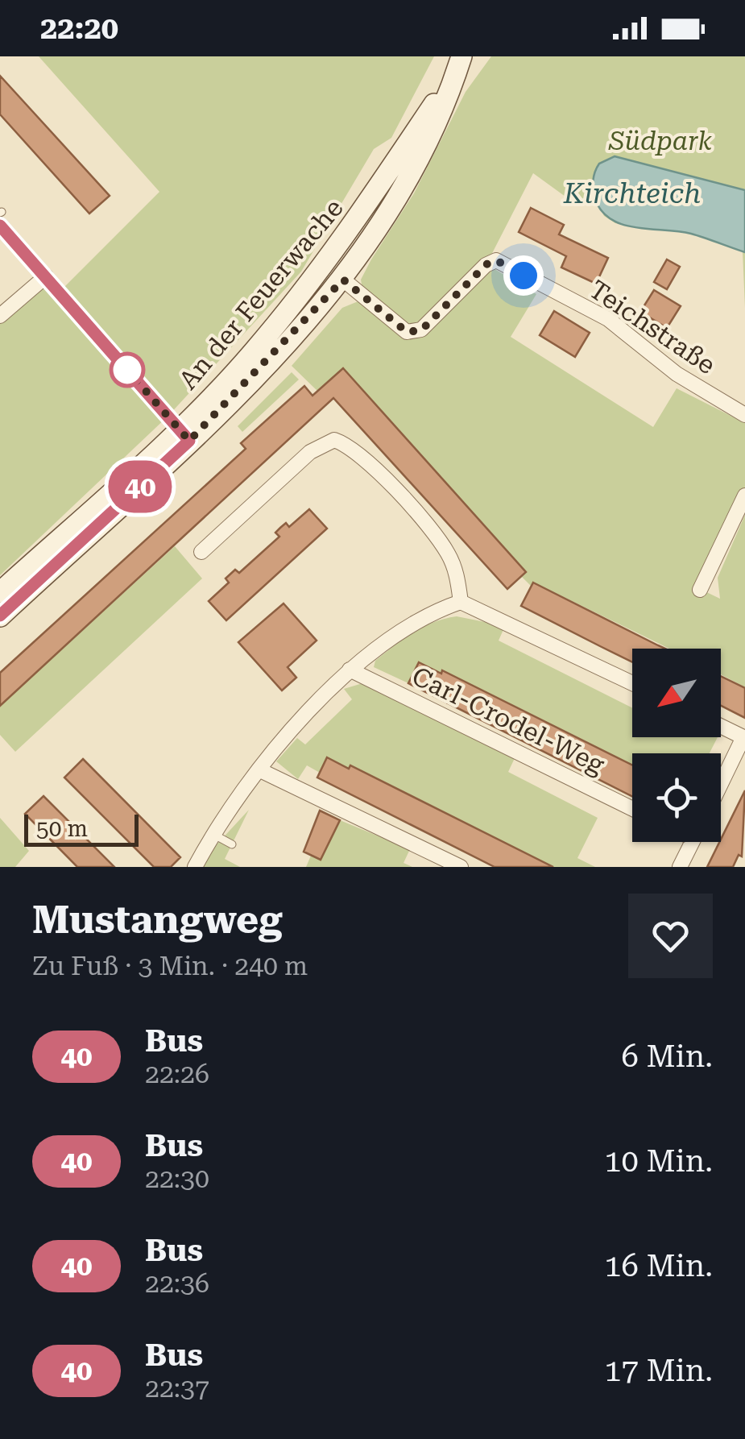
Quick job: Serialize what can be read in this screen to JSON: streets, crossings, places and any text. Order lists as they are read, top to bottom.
{
  "streets": {
    "street": ["An der Feuerwache", "Teichstraße", "Carl-Crodel-Weg"]
  },
  "crossings": [
    ["An der Feuerwache", "Teichstraße"]
  ],
  "water": ["Kirchteich"],
  "parks": ["Südpark"],
  "lines": ["bus line 40"],
  "scale_bar": "50 m",
  "north": "bottom left",
  "page": {
    "status": "22:20",
    "on_map": "40",
    "scale": "50 m",
    "heading": ["Mustangweg", "Zu Fuß · 3 Min. · 240 m"],
    "list": [
      {
        "mark": "40",
        "name": "Bus",
        "note": "22:26",
        "value": "6 Min."
      },
      {
        "mark": "40",
        "name": "Bus",
        "note": "22:30",
        "value": "10 Min."
      },
      {
        "mark": "40",
        "name": "Bus",
        "note": "22:36",
        "value": "16 Min."
      },
      {
        "mark": "40",
        "name": "Bus",
        "note": "22:37",
        "value": "17 Min."
      }
    ]
  }
}
